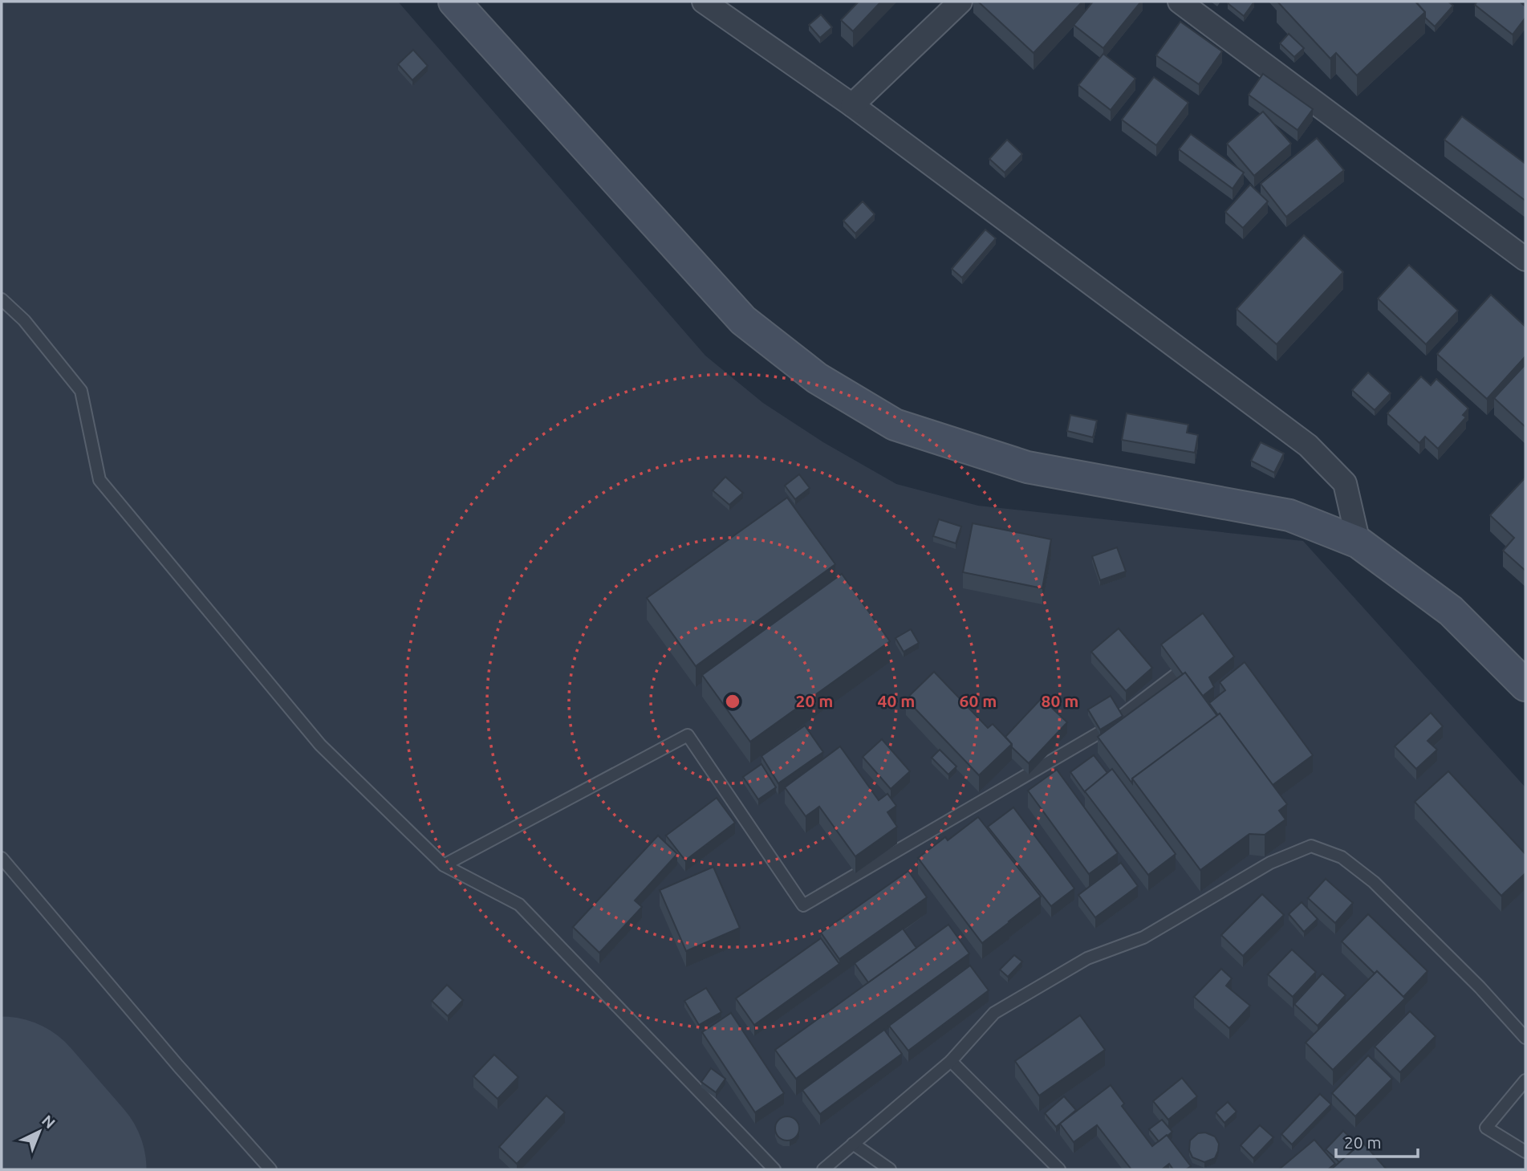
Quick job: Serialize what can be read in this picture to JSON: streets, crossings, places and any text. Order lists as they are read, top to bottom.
{
  "scale_bar": "20 m",
  "north": "top right",
  "rings": [
    "20 m",
    "40 m",
    "60 m",
    "80 m"
  ]
}
